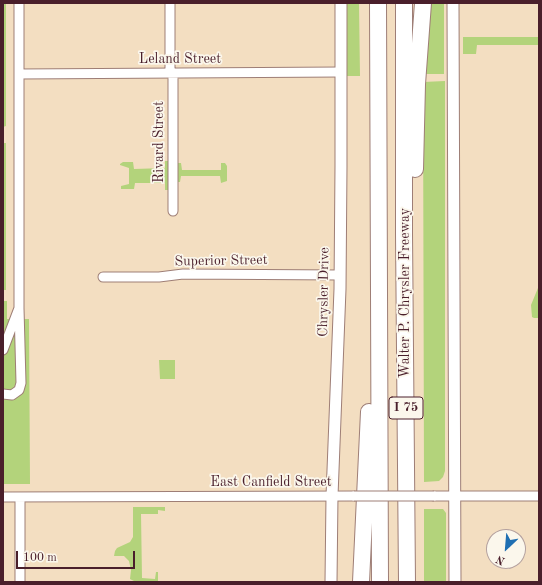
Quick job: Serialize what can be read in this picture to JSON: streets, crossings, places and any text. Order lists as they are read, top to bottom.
{
  "streets": {
    "highway": ["Walter P. Chrysler Freeway", "I 75"],
    "street": [
      "Leland Street",
      "Rivard Street",
      "Superior Street",
      "Chrysler Drive",
      "East Canfield Street"
    ]
  },
  "crossings": [
    ["Leland Street", "Rivard Street"],
    ["Leland Street", "Chrysler Drive"],
    ["Superior Street", "Chrysler Drive"],
    ["Chrysler Drive", "East Canfield Street"]
  ],
  "scale_bar": "100 m",
  "north": "bottom left"
}
